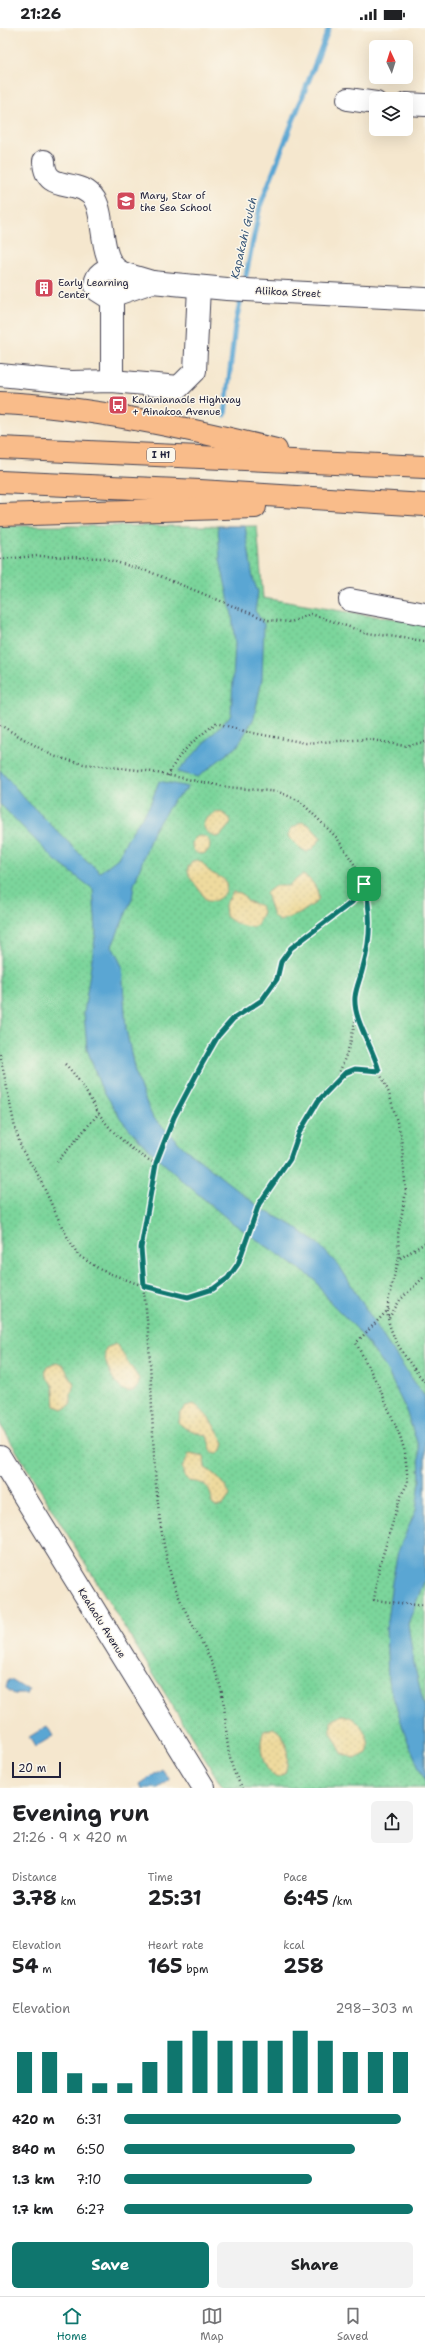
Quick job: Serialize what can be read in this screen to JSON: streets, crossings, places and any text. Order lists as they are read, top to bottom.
{
  "streets": {
    "highway": ["I H1"],
    "street": ["Aliikoa Street", "Kealaolu Avenue"]
  },
  "water": ["Kapakahi Gulch"],
  "places": {
    "school or university": ["Mary, Star of the Sea School"],
    "building": ["Early Learning Center"],
    "bus stop": ["Kalanianaole Highway + Ainakoa Avenue"]
  },
  "scale_bar": "20 m",
  "north": "top",
  "page": {
    "status": "21:26",
    "scale": "20 m",
    "heading": ["Evening run", "21:26 · 9 × 420 m"],
    "stats": [
      ["Distance", "3.78 km"],
      ["Time", "25:31"],
      ["Pace", "6:45 /km"],
      ["Elevation", "54 m"],
      ["Heart rate", "165 bpm"],
      ["kcal", "258"]
    ],
    "chart": ["Elevation", "298–303 m"],
    "list": [
      {
        "name": "420 m",
        "note": "6:31"
      },
      {
        "name": "840 m",
        "note": "6:50"
      },
      {
        "name": "1.3 km",
        "note": "7:10"
      },
      {
        "name": "1.7 km",
        "note": "6:27"
      }
    ],
    "buttons": ["Save", "Share"],
    "tabs": ["Home", "Map", "Saved"]
  }
}
